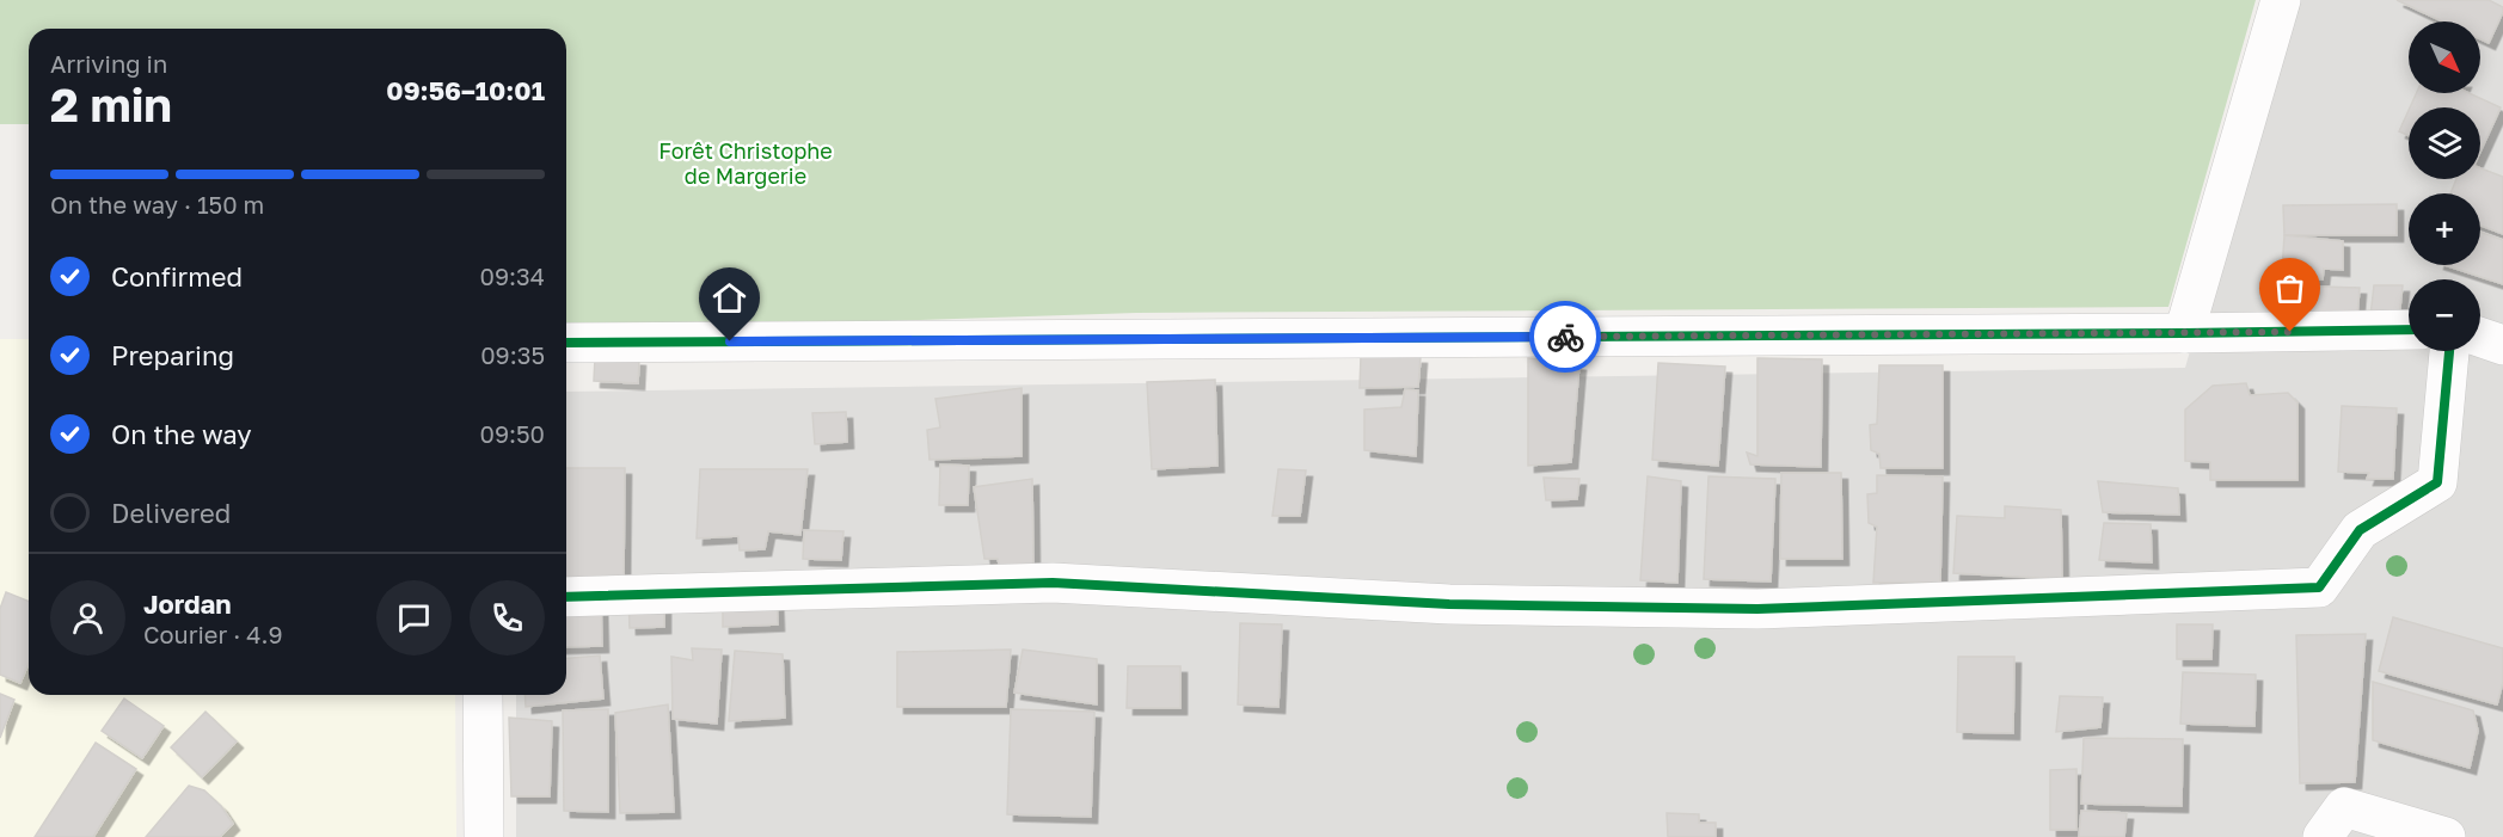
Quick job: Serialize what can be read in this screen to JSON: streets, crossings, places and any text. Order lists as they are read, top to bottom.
{
  "parks": ["Forêt Christophe de Margerie"],
  "north": "bottom right",
  "page": {
    "map_buttons": ["+", "−"],
    "heading": ["2 min", "Arriving in", "09:56–10:01"],
    "panel": ["Jordan", "Courier · 4.9"],
    "bar": "On the way · 150 m",
    "list": [
      ["Confirmed", "09:34"],
      ["Preparing", "09:35"],
      ["On the way", "09:50"],
      "Delivered"
    ]
  }
}
